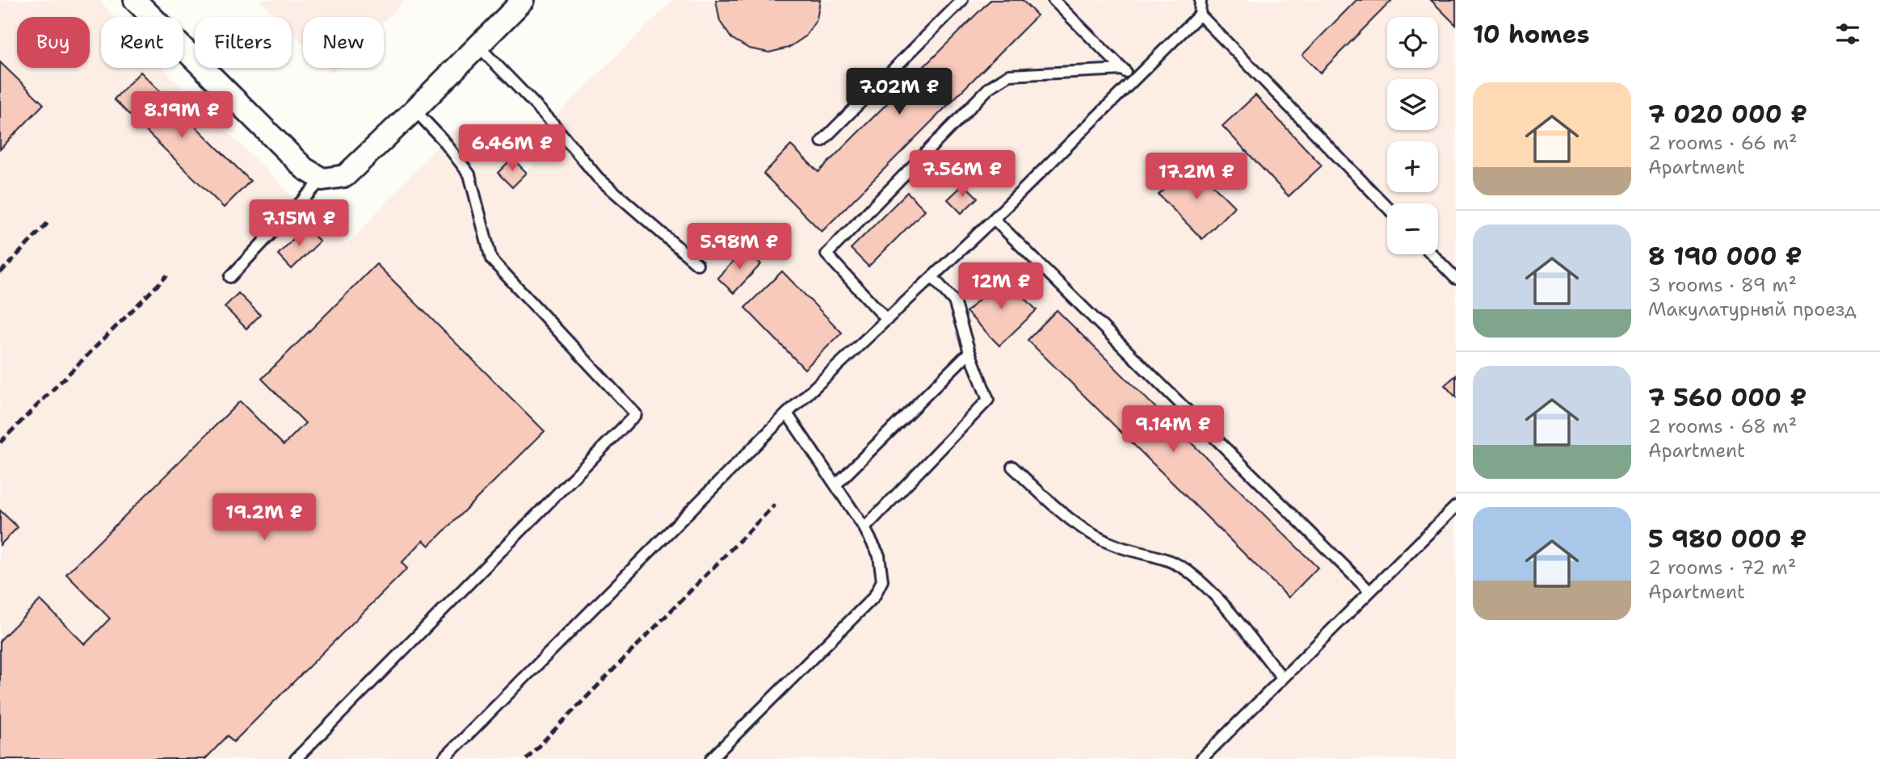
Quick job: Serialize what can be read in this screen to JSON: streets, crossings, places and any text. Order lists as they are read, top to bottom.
{
  "page": {
    "heading": "10 homes",
    "map_buttons": ["+", "−"],
    "chip": [
      "Buy",
      "Rent",
      "Filters",
      "New"
    ],
    "price": [
      "7.02M ₽",
      "8.19M ₽",
      "6.46M ₽",
      "7.56M ₽",
      "17.2M ₽",
      "7.15M ₽",
      "5.98M ₽",
      "12M ₽",
      "9.14M ₽",
      "19.2M ₽"
    ],
    "list": [
      {
        "name": "7 020 000 ₽",
        "note": "2 rooms · 66 m² · Apartment"
      },
      {
        "name": "8 190 000 ₽",
        "note": "3 rooms · 89 m² · Макулатурный проезд"
      },
      {
        "name": "7 560 000 ₽",
        "note": "2 rooms · 68 m² · Apartment"
      },
      {
        "name": "5 980 000 ₽",
        "note": "2 rooms · 72 m² · Apartment"
      }
    ]
  }
}
